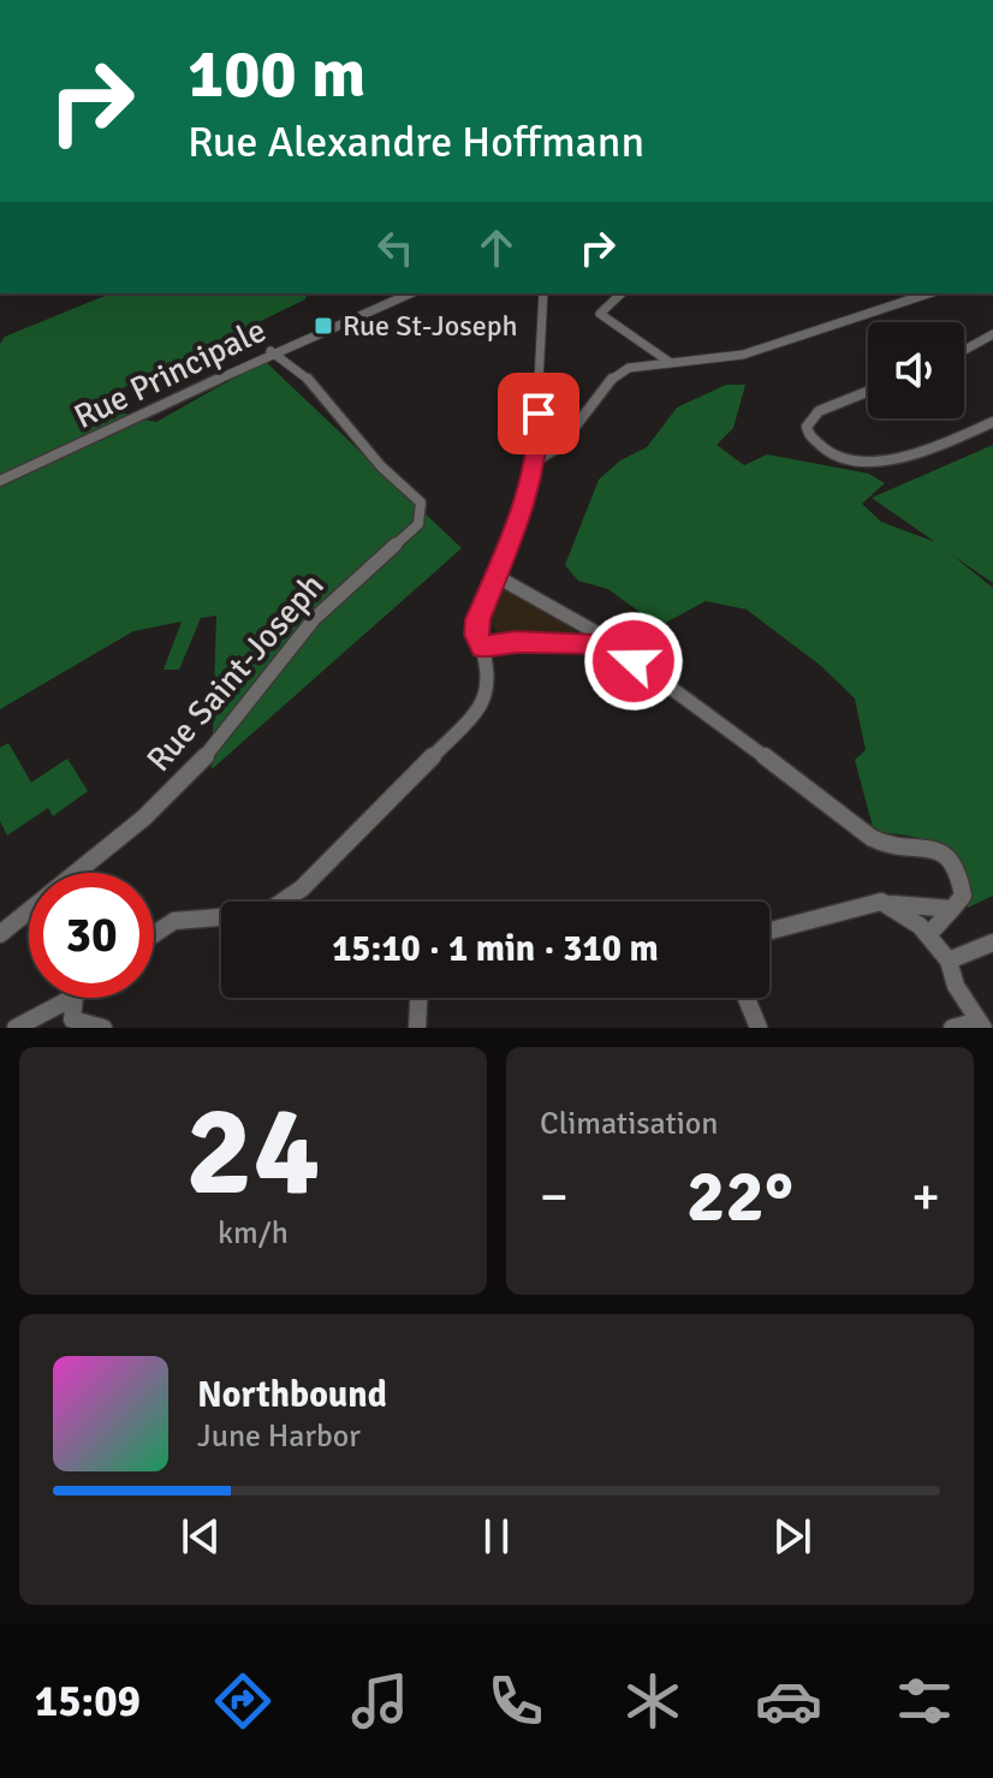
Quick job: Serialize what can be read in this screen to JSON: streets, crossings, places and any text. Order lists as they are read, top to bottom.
{
  "streets": {
    "street": ["Rue Principale", "Rue Saint-Joseph"]
  },
  "crossings": [
    ["Rue Principale", "Rue Saint-Joseph"]
  ],
  "places": {
    "transit": ["Rue St-Joseph"]
  },
  "page": {
    "turn": ["100 m", "Rue Alexandre Hoffmann"],
    "limit": "30",
    "trip": "15:10 · 1 min · 310 m",
    "tile": [
      ["24", "km/h"],
      "Climatisation"
    ],
    "heat": ["−", "22°", "+"],
    "song": ["Northbound", "June Harbor"],
    "tabs": "15:09"
  }
}
